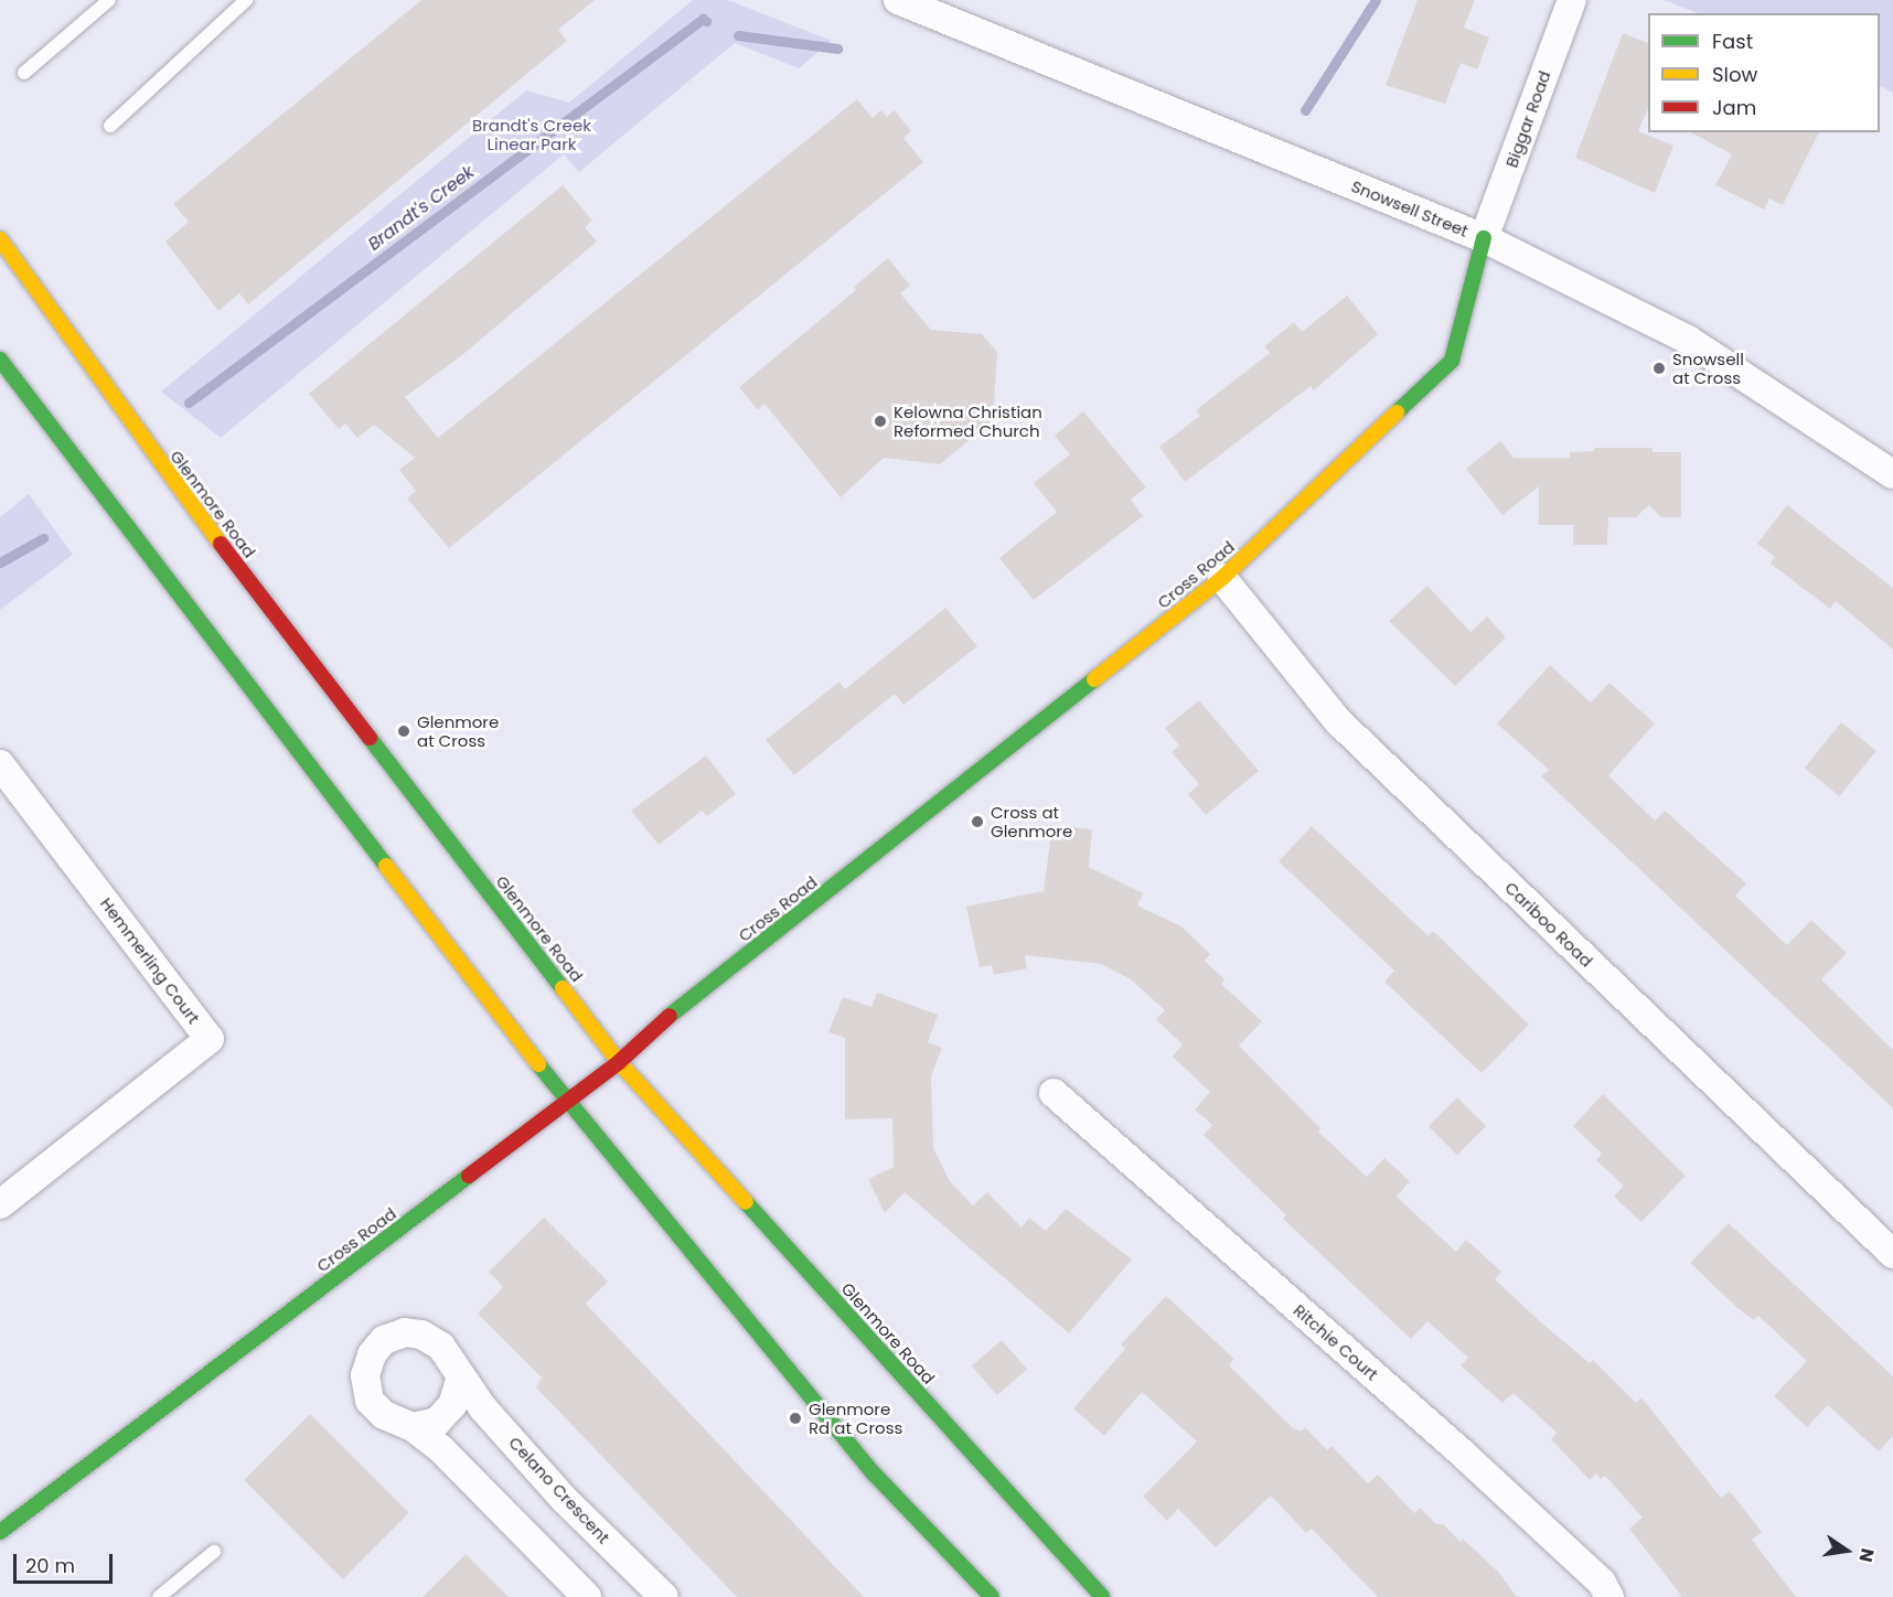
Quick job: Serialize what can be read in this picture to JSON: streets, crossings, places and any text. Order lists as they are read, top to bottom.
{
  "streets": {
    "main road": ["Glenmore Road", "Cross Road"],
    "street": [
      "Biggar Road",
      "Snowsell Street",
      "Cariboo Road",
      "Hemmerling Court",
      "Ritchie Court",
      "Celano Crescent"
    ]
  },
  "crossings": [
    ["Biggar Road", "Snowsell Street"],
    ["Biggar Road", "Cross Road"],
    ["Snowsell Street", "Cross Road"],
    ["Glenmore Road", "Cross Road"],
    ["Cross Road", "Cariboo Road"]
  ],
  "water": ["Brandt's Creek"],
  "parks": ["Brandt's Creek Linear Park"],
  "places": [
    "Snowsell at Cross",
    "Kelowna Christian Reformed Church",
    "Glenmore at Cross",
    "Cross at Glenmore",
    "Glenmore Rd at Cross"
  ],
  "legend": ["Fast", "Slow", "Jam"],
  "scale_bar": "20 m",
  "north": "right"
}
